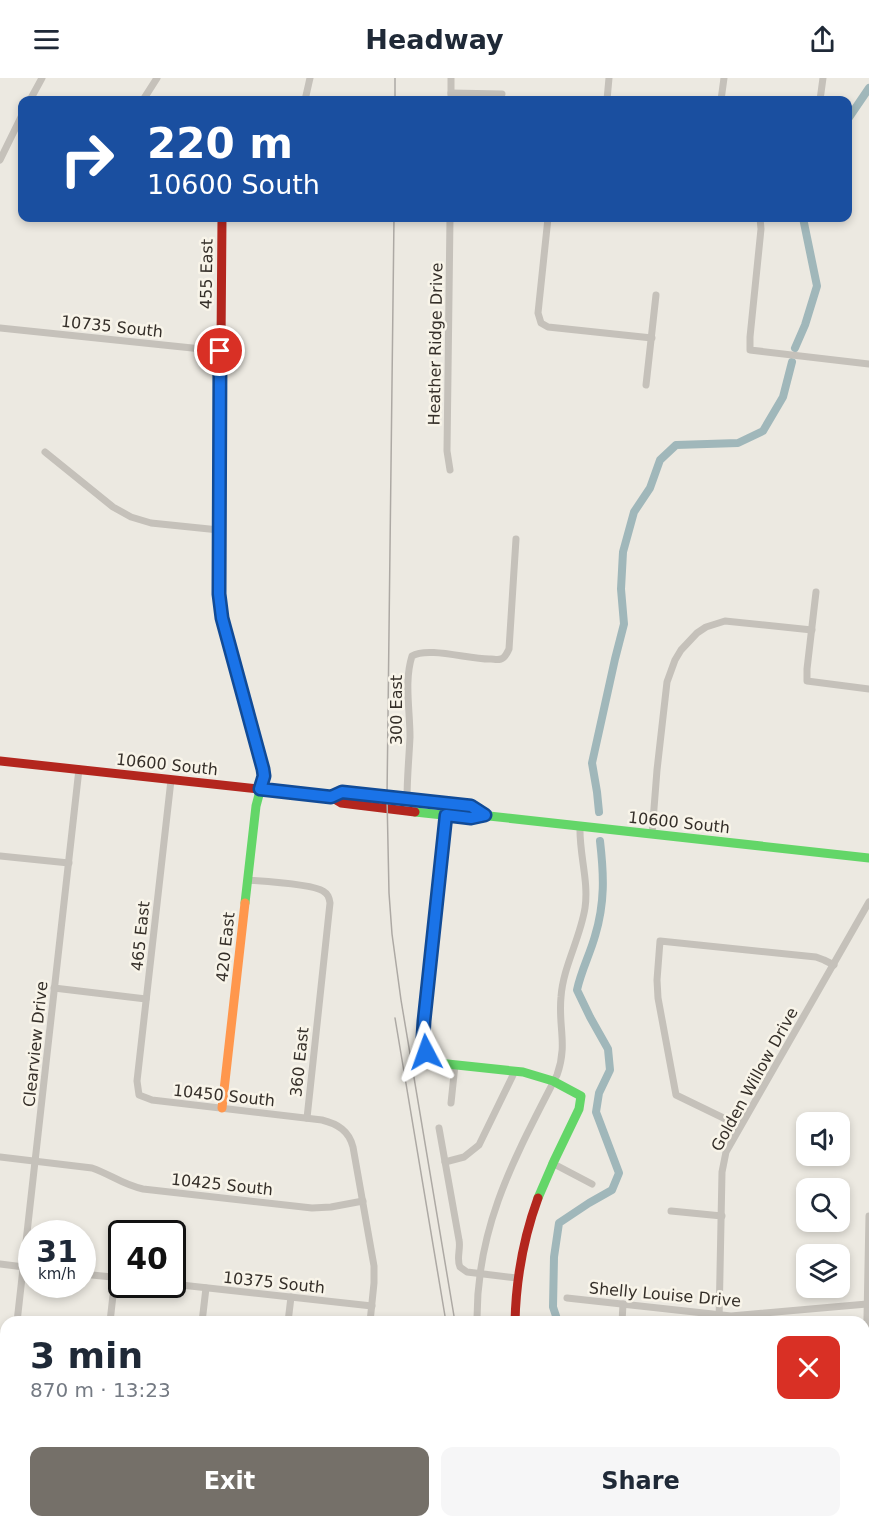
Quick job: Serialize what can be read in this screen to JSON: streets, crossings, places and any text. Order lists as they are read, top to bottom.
{
  "streets": {
    "street": [
      "455 East",
      "10735 South",
      "Heather Ridge Drive",
      "300 East",
      "10600 South",
      "465 East",
      "420 East",
      "Clearview Drive",
      "360 East",
      "Golden Willow Drive",
      "10450 South",
      "10425 South",
      "10375 South",
      "Shelly Louise Drive"
    ]
  },
  "crossings": [
    ["455 East", "10735 South"],
    ["455 East", "10600 South"],
    ["455 East", "420 East"],
    ["300 East", "10600 South"],
    ["10600 South", "465 East"],
    ["10600 South", "420 East"],
    ["10600 South", "Clearview Drive"],
    ["465 East", "10450 South"],
    ["420 East", "360 East"],
    ["420 East", "10450 South"],
    ["Clearview Drive", "10425 South"],
    ["360 East", "10450 South"],
    ["360 East", "10425 South"],
    ["360 East", "10375 South"]
  ],
  "page": {
    "header": "Headway",
    "turn": ["220 m", "10600 South"],
    "speed": "31 km/h",
    "limit": "40",
    "heading": ["3 min", "870 m · 13:23"],
    "buttons": ["Exit", "Share"]
  }
}
